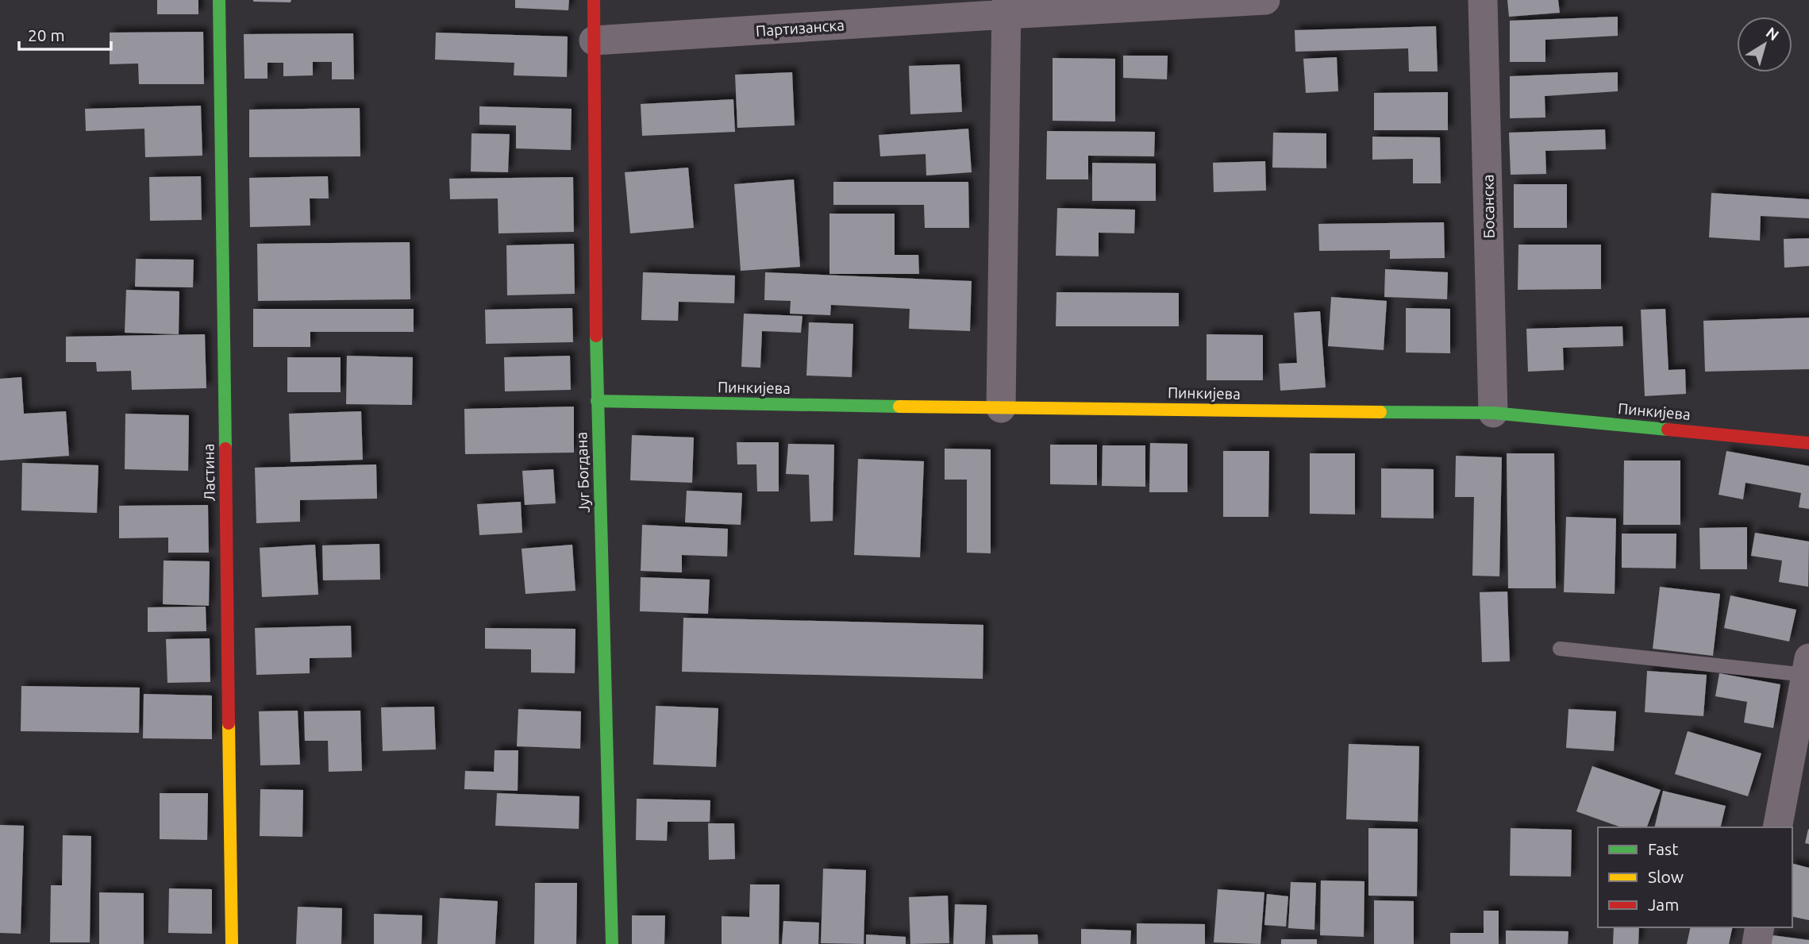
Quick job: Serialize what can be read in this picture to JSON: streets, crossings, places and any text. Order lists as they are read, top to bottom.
{
  "streets": {
    "street": [
      "Партизанска",
      "Босанска",
      "Пинкијева",
      "Ластина",
      "Југ Богдана"
    ]
  },
  "crossings": [
    ["Партизанска", "Југ Богдана"],
    ["Босанска", "Пинкијева"],
    ["Пинкијева", "Југ Богдана"]
  ],
  "legend": ["Fast", "Slow", "Jam"],
  "scale_bar": "20 m",
  "north": "top right"
}
